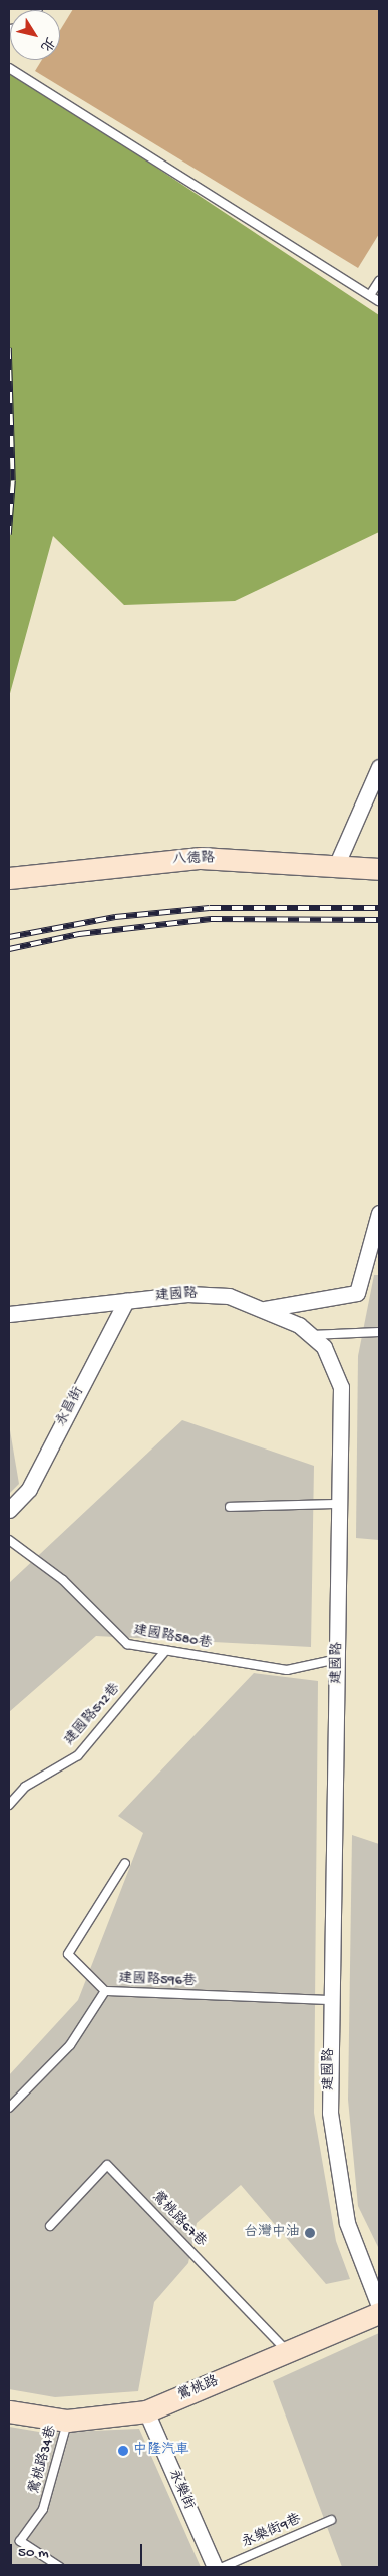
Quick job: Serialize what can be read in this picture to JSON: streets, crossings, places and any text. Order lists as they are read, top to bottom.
{
  "streets": {
    "main road": ["八德路", "鶯桃路"],
    "street": ["建國路", "永昌街", "永樂街"],
    "lane": [
      "建國路580巷",
      "建國路512巷",
      "建國路596巷",
      "鶯桃路67巷",
      "鶯桃路34巷",
      "永樂街9巷"
    ]
  },
  "crossings": [
    ["建國路", "永昌街"],
    ["建國路", "建國路580巷"],
    ["建國路", "建國路596巷"],
    ["建國路580巷", "建國路512巷"],
    ["鶯桃路67巷", "鶯桃路"],
    ["鶯桃路", "鶯桃路34巷"],
    ["鶯桃路", "永樂街"]
  ],
  "places": ["台灣中油", "中隆汽車"],
  "scale_bar": "50 m",
  "north": "bottom right"
}
